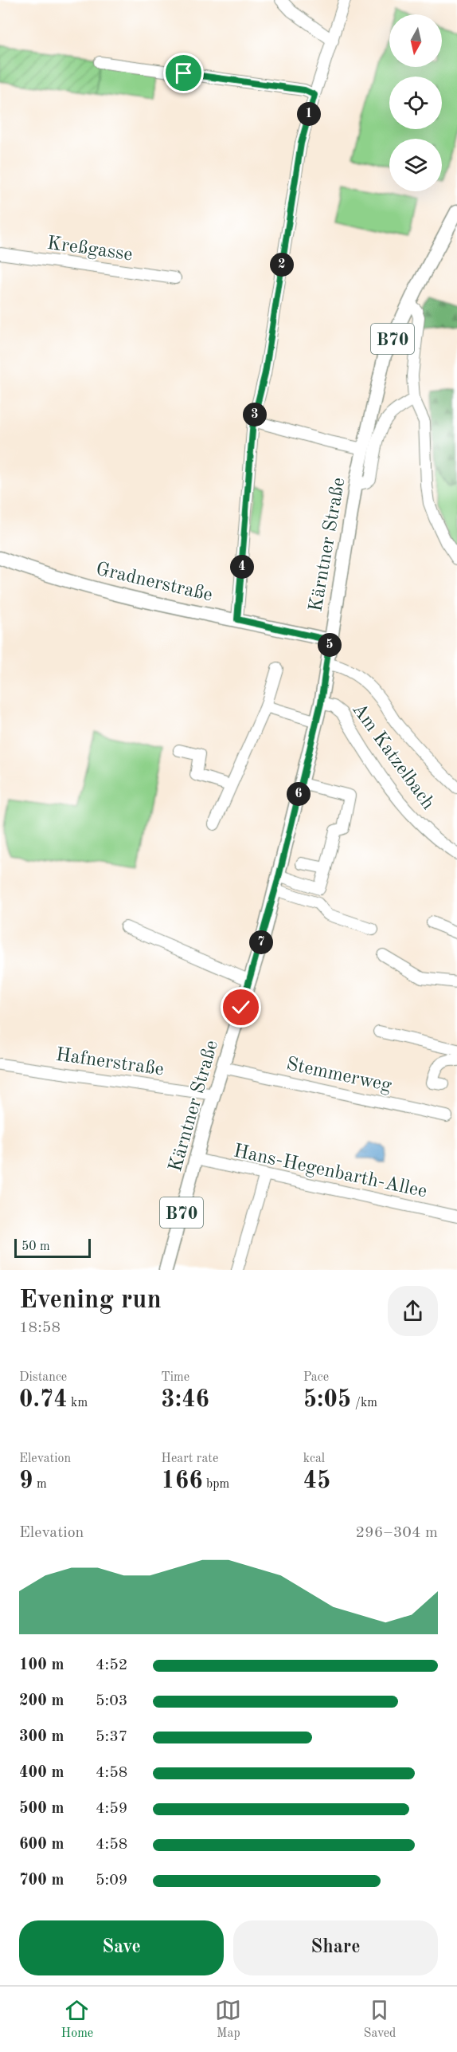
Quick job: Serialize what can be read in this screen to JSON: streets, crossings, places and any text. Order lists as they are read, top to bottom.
{
  "streets": {
    "main road": ["B70", "Kärntner Straße", "Gradnerstraße"],
    "street": [
      "Kreßgasse",
      "Am Katzelbach",
      "Hafnerstraße",
      "Stemmerweg",
      "Hans-Hegenbarth-Allee"
    ]
  },
  "crossings": [
    ["Kärntner Straße", "Gradnerstraße"],
    ["Kärntner Straße", "Am Katzelbach"],
    ["Kärntner Straße", "Hafnerstraße"],
    ["Kärntner Straße", "Stemmerweg"],
    ["Kärntner Straße", "Hans-Hegenbarth-Allee"]
  ],
  "scale_bar": "50 m",
  "north": "bottom",
  "page": {
    "pins": [
      "1",
      "2",
      "3",
      "4",
      "5",
      "6",
      "7"
    ],
    "scale": "50 m",
    "heading": ["Evening run", "18:58"],
    "stats": [
      ["Distance", "0.74 km"],
      ["Time", "3:46"],
      ["Pace", "5:05 /km"],
      ["Elevation", "9 m"],
      ["Heart rate", "166 bpm"],
      ["kcal", "45"]
    ],
    "chart": ["Elevation", "296–304 m"],
    "list": [
      {
        "name": "100 m",
        "note": "4:52"
      },
      {
        "name": "200 m",
        "note": "5:03"
      },
      {
        "name": "300 m",
        "note": "5:37"
      },
      {
        "name": "400 m",
        "note": "4:58"
      },
      {
        "name": "500 m",
        "note": "4:59"
      },
      {
        "name": "600 m",
        "note": "4:58"
      },
      {
        "name": "700 m",
        "note": "5:09"
      }
    ],
    "buttons": ["Save", "Share"],
    "tabs": ["Home", "Map", "Saved"]
  }
}
